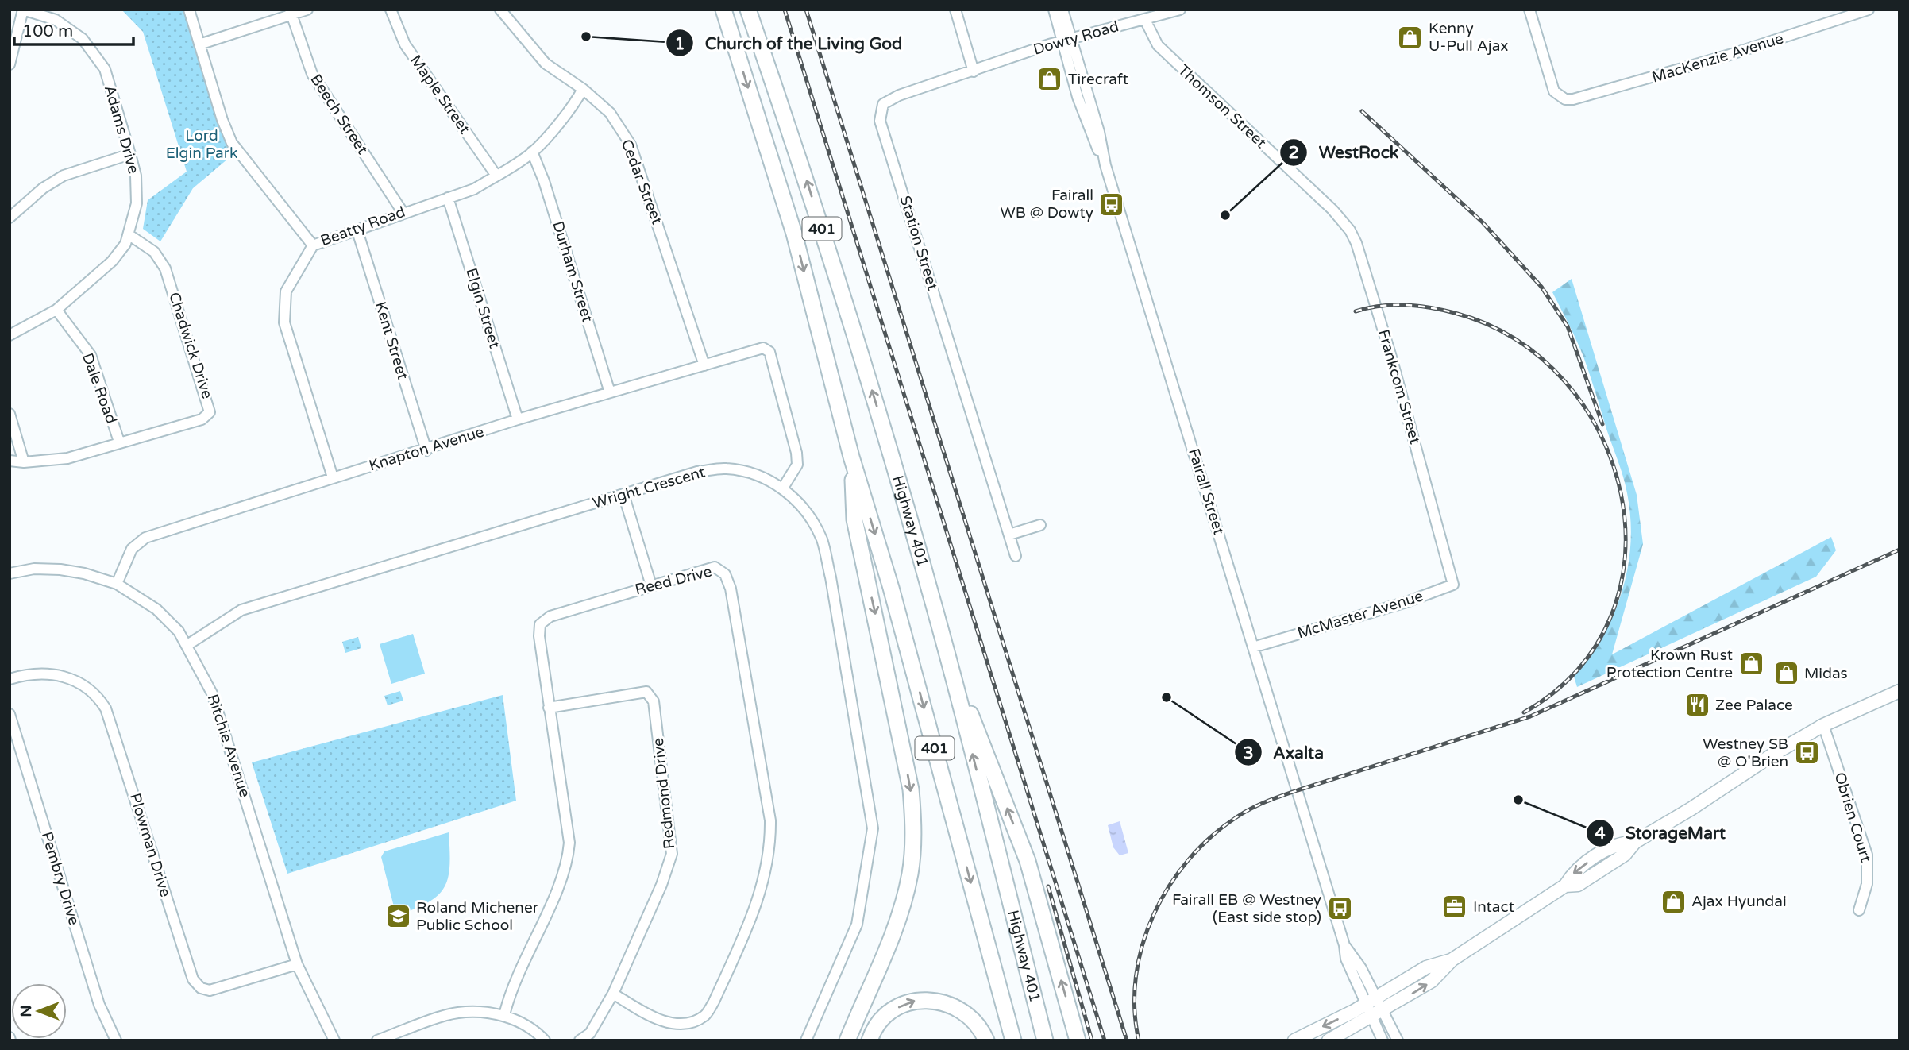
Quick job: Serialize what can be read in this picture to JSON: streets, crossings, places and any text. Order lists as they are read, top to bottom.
{
  "streets": {
    "highway": ["401", "Highway 401"],
    "street": [
      "Dowty Road",
      "MacKenzie Avenue",
      "Maple Street",
      "Thomson Street",
      "Beech Street",
      "Adams Drive",
      "Cedar Street",
      "Beatty Road",
      "Station Street",
      "Durham Street",
      "Elgin Street",
      "Kent Street",
      "Chadwick Drive",
      "Frankcom Street",
      "Dale Road",
      "Knapton Avenue",
      "Wright Crescent",
      "Fairall Street",
      "Reed Drive",
      "McMaster Avenue",
      "Ritchie Avenue",
      "Redmond Drive",
      "Obrien Court",
      "Plowman Drive",
      "Pembry Drive"
    ]
  },
  "crossings": [
    ["Dowty Road", "Thomson Street"],
    ["Dowty Road", "Station Street"],
    ["Dowty Road", "Fairall Street"],
    ["Maple Street", "Beatty Road"],
    ["Thomson Street", "Frankcom Street"],
    ["Beech Street", "Beatty Road"],
    ["Adams Drive", "Chadwick Drive"],
    ["Adams Drive", "Dale Road"],
    ["Cedar Street", "Beatty Road"],
    ["Cedar Street", "Knapton Avenue"],
    ["Beatty Road", "Durham Street"],
    ["Beatty Road", "Elgin Street"],
    ["Beatty Road", "Kent Street"],
    ["Beatty Road", "Knapton Avenue"],
    ["Durham Street", "Knapton Avenue"],
    ["Elgin Street", "Knapton Avenue"],
    ["Kent Street", "Knapton Avenue"],
    ["Chadwick Drive", "Dale Road"],
    ["Frankcom Street", "McMaster Avenue"],
    ["Knapton Avenue", "Wright Crescent"],
    ["Knapton Avenue", "Ritchie Avenue"],
    ["Wright Crescent", "Ritchie Avenue"],
    ["Fairall Street", "McMaster Avenue"],
    ["Reed Drive", "Redmond Drive"],
    ["Ritchie Avenue", "Plowman Drive"]
  ],
  "parks": ["Lord Elgin Park"],
  "places": {
    "other": [
      "Church of the Living God",
      "WestRock",
      "Axalta",
      "StorageMart"
    ],
    "shop": [
      "Kenny U-Pull Ajax",
      "Tirecraft",
      "Krown Rust Protection Centre",
      "Midas",
      "Ajax Hyundai"
    ],
    "bus stop": ["Fairall WB @ Dowty", "Westney SB @ O'Brien", "Fairall EB @ Westney (East side stop)"],
    "restaurant": ["Zee Palace"],
    "office": ["Intact"],
    "school or university": ["Roland Michener Public School"]
  },
  "scale_bar": "100 m",
  "north": "left"
}
